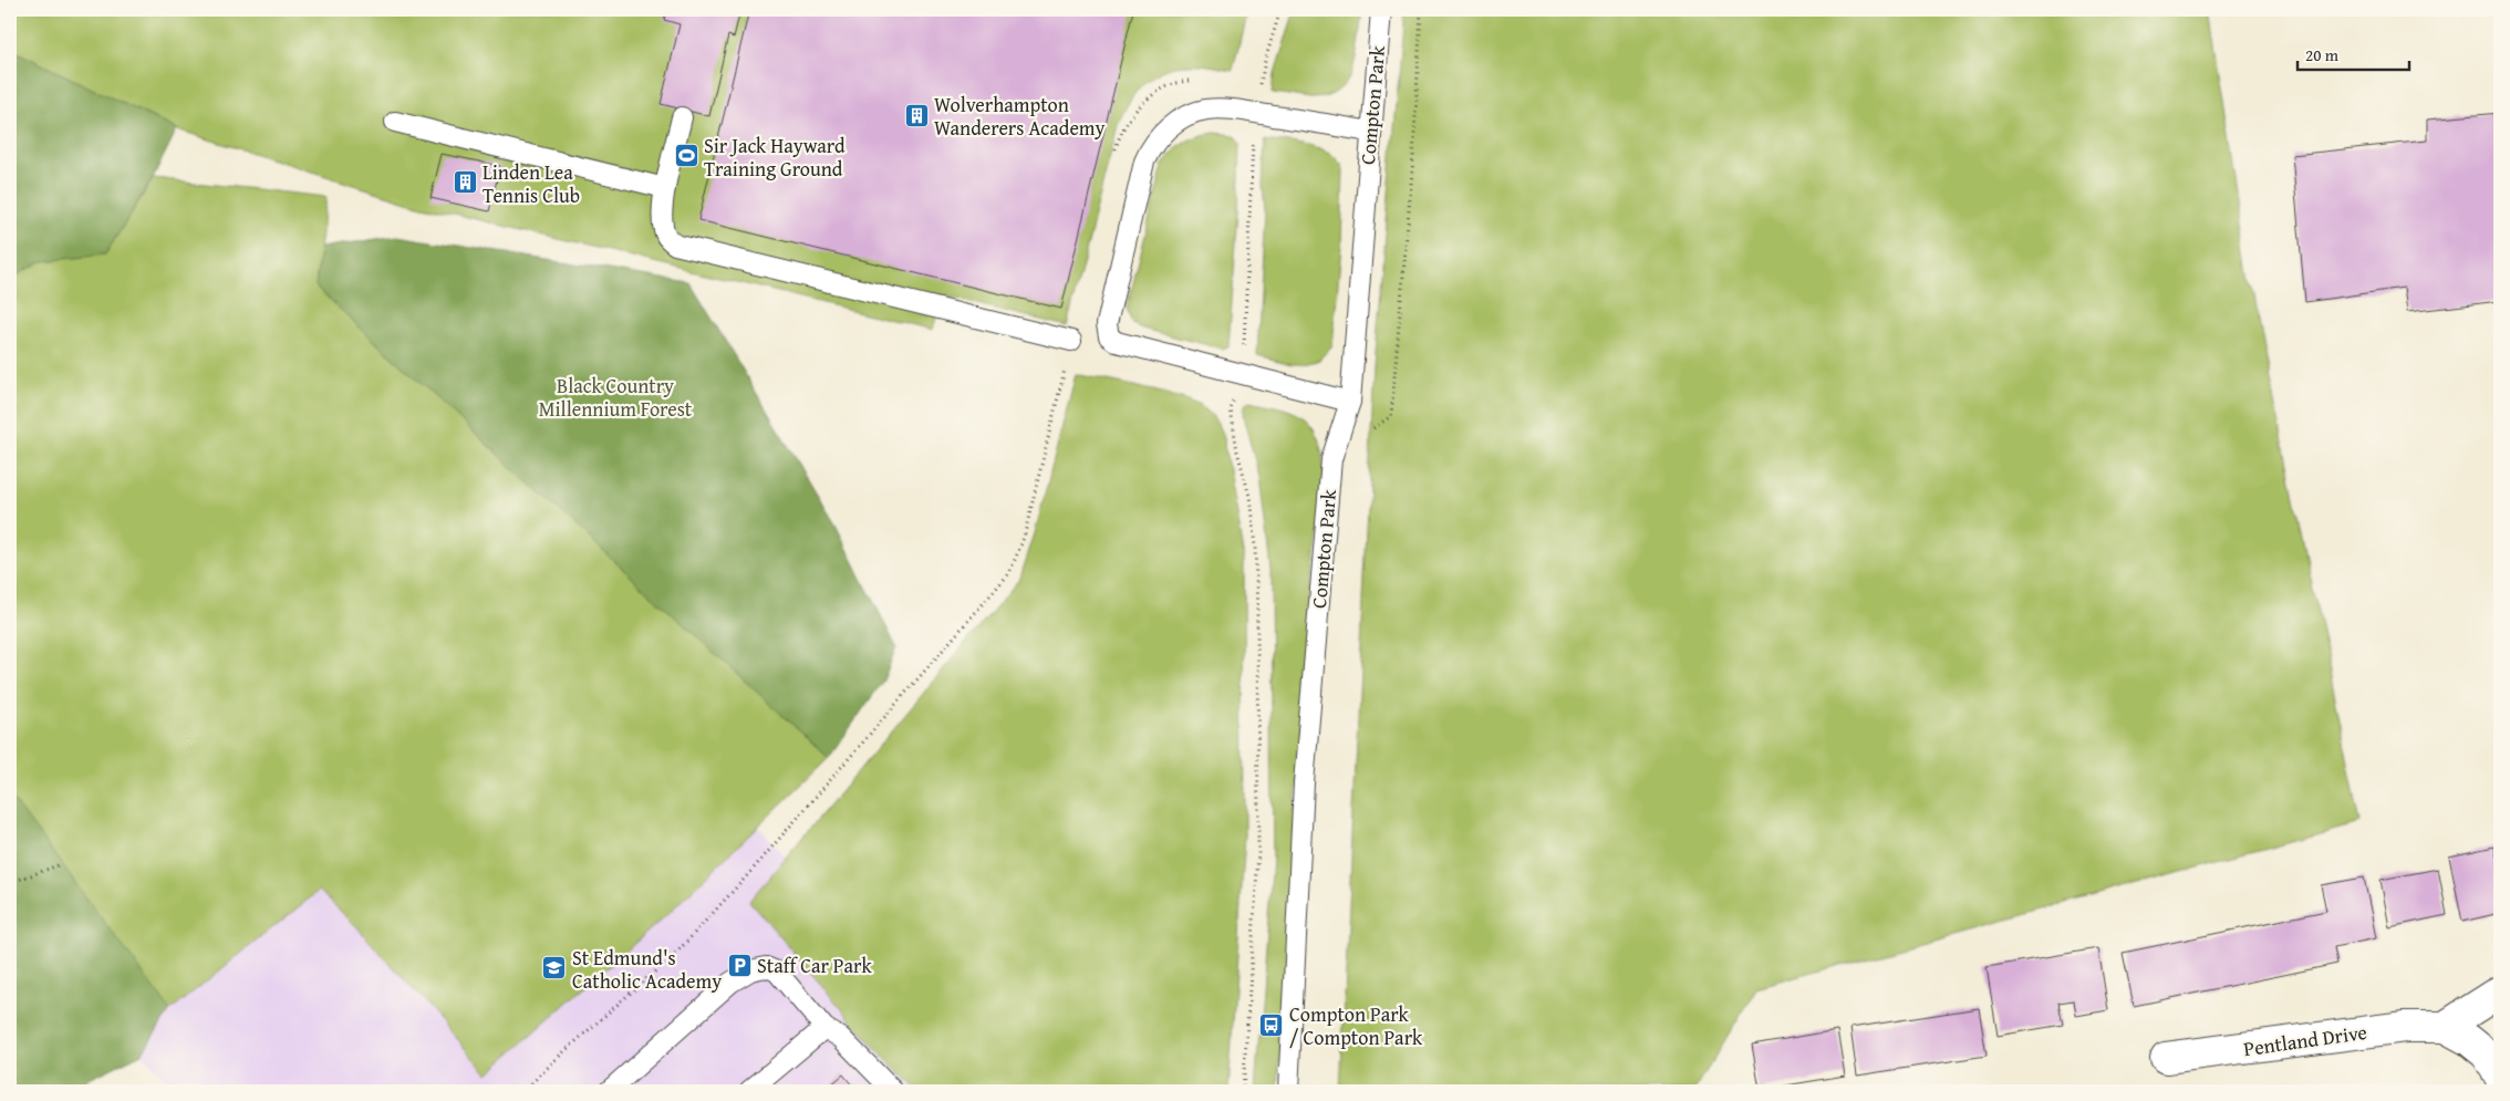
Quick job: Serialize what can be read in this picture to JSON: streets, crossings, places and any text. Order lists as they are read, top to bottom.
{
  "streets": {
    "street": ["Pentland Drive"],
    "lane": ["Compton Park"]
  },
  "parks": ["Black Country Millennium Forest"],
  "places": {
    "building": ["Wolverhampton Wanderers Academy", "Linden Lea Tennis Club"],
    "sports": ["Sir Jack Hayward Training Ground"],
    "parking": ["Staff Car Park"],
    "school or university": ["St Edmund's Catholic Academy"],
    "bus stop": ["Compton Park / Compton Park"]
  },
  "scale_bar": "20 m"
}
